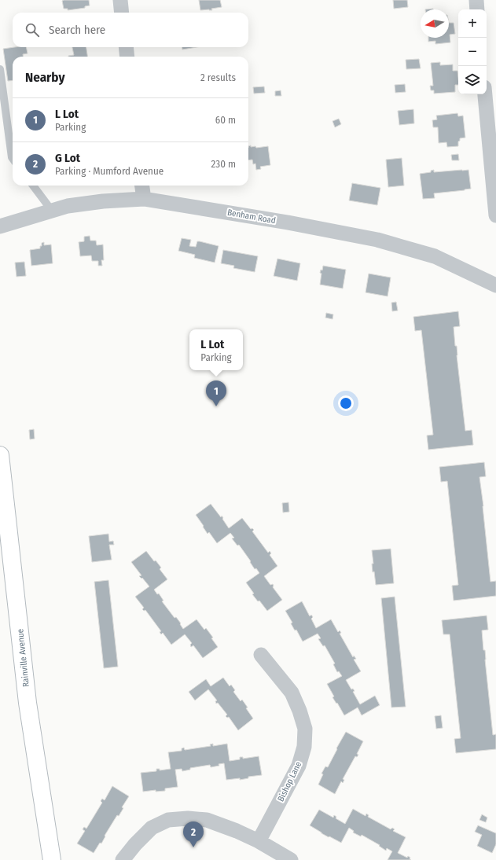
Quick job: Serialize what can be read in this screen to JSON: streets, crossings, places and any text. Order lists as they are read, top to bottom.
{
  "streets": {
    "main road": ["Rainville Avenue"],
    "street": ["Benham Road", "Bishop Lane"]
  },
  "north": "left",
  "page": {
    "map_buttons": ["+", "−"],
    "search": "Search here",
    "heading": ["Nearby", "2 results"],
    "list": [
      {
        "mark": "1",
        "name": "L Lot",
        "note": "Parking",
        "value": "60 m"
      },
      {
        "mark": "2",
        "name": "G Lot",
        "note": "Parking · Mumford Avenue",
        "value": "230 m"
      }
    ],
    "popup": ["L Lot", "Parking"],
    "pins": ["1", "2"]
  }
}
